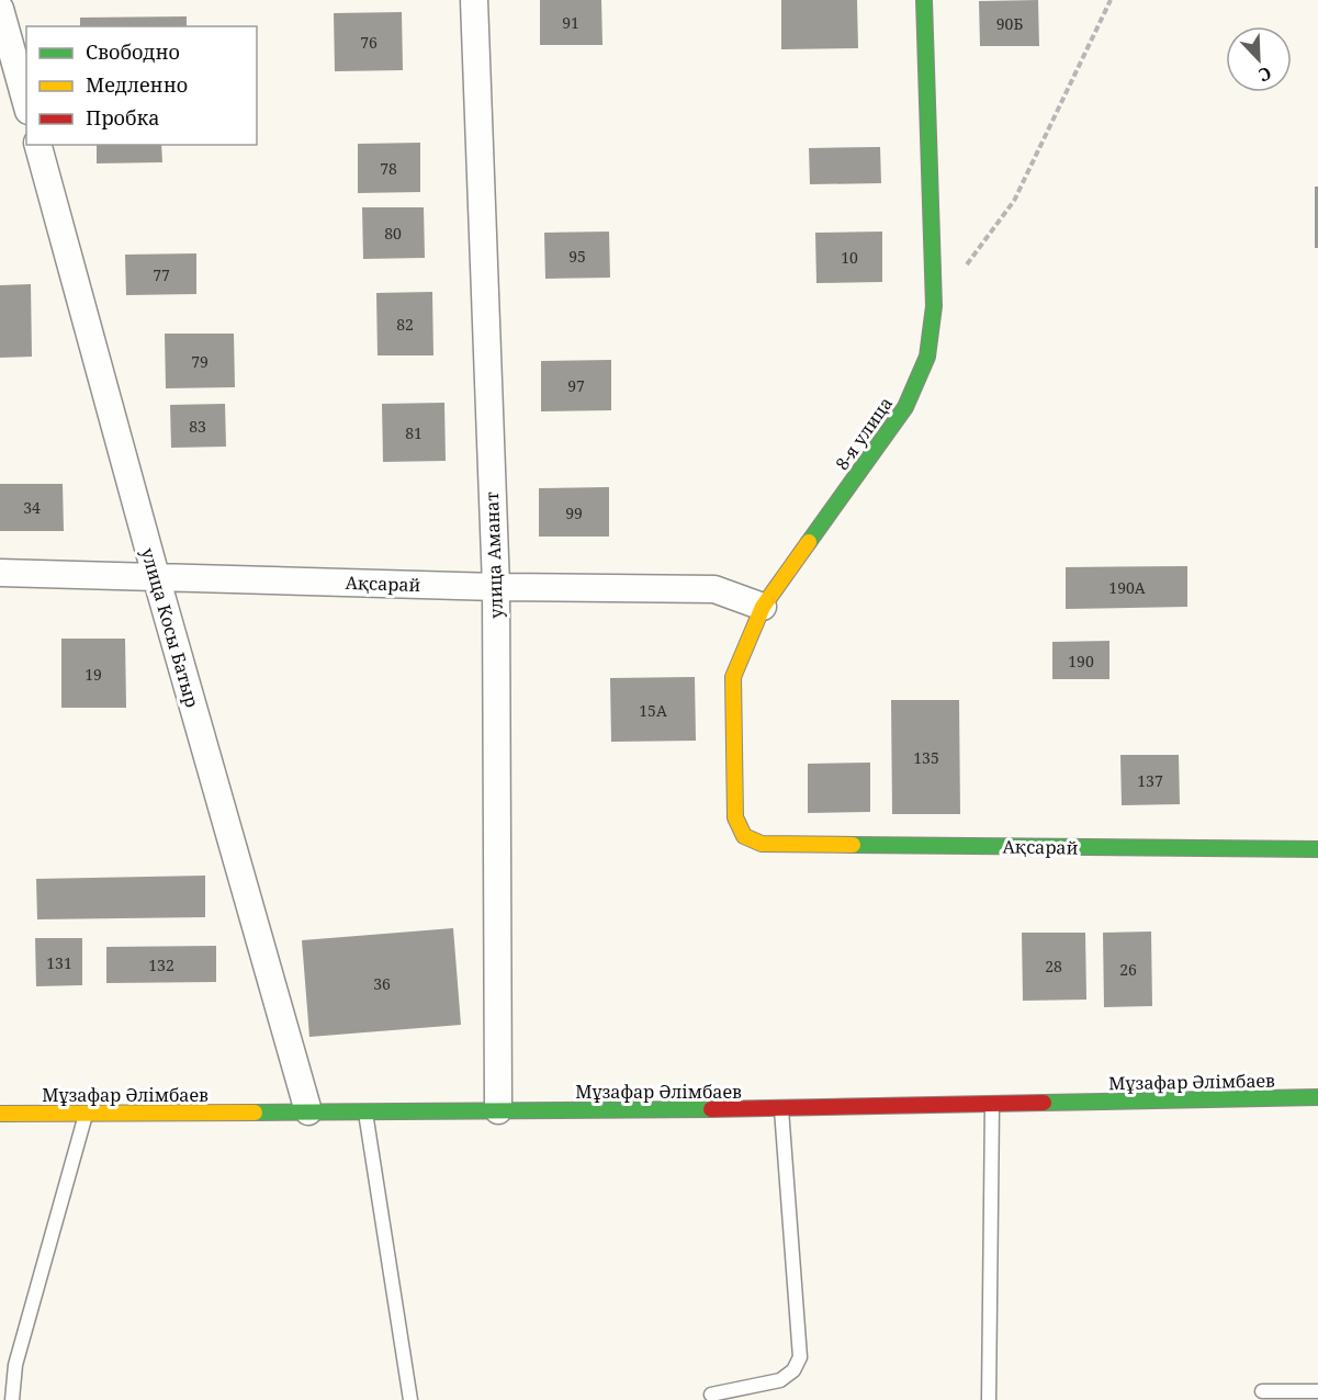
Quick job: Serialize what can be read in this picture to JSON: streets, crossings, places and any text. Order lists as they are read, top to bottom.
{
  "streets": {
    "street": [
      "8-я улица",
      "улица Аманат",
      "Ақсарай",
      "улица Косы Батыр",
      "Мұзафар Әлімбаев"
    ]
  },
  "crossings": [
    ["8-я улица", "Ақсарай"],
    ["улица Аманат", "Ақсарай"],
    ["улица Аманат", "Мұзафар Әлімбаев"],
    ["Ақсарай", "улица Косы Батыр"],
    ["улица Косы Батыр", "Мұзафар Әлімбаев"]
  ],
  "house_numbers": [
    "91",
    "90Б",
    "76",
    "78",
    "80",
    "95",
    "10",
    "77",
    "82",
    "79",
    "97",
    "83",
    "81",
    "34",
    "99",
    "190А",
    "190",
    "19",
    "15А",
    "135",
    "137",
    "131",
    "132",
    "28",
    "26",
    "36"
  ],
  "legend": ["Свободно", "Медленно", "Пробка"],
  "north": "bottom right"
}
